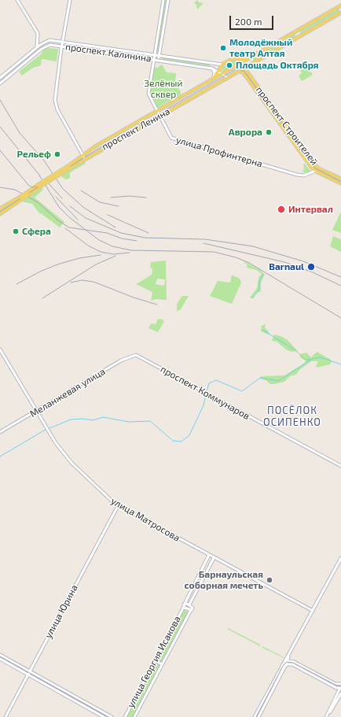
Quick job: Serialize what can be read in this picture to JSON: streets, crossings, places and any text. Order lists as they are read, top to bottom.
{
  "streets": {
    "main road": ["проспект Строителей", "проспект Ленина"],
    "street": [
      "проспект Калинина",
      "улица Профинтерна",
      "Меланжевая улица",
      "проспект Коммунаров",
      "улица Матросова",
      "улица Юрина",
      "улица Георгия Исакова"
    ]
  },
  "crossings": [
    ["проспект Калинина", "проспект Ленина"],
    ["проспект Калинина", "улица Профинтерна"],
    ["проспект Строителей", "проспект Ленина"],
    ["проспект Строителей", "улица Профинтерна"],
    ["проспект Ленина", "улица Профинтерна"],
    ["Меланжевая улица", "проспект Коммунаров"],
    ["Меланжевая улица", "улица Матросова"],
    ["улица Матросова", "улица Юрина"],
    ["улица Матросова", "улица Георгия Исакова"]
  ],
  "districts": ["ПОСЁЛОК ОСИПЕНКО"],
  "parks": ["Зелёный сквер"],
  "places": [
    "Молодёжный театр Алтая",
    "Площадь Октября",
    "Аврора",
    "Рельеф",
    "Интервал",
    "Сфера",
    "Barnaul",
    "Барнаульская соборная мечеть"
  ],
  "scale_bar": "200 m"
}
